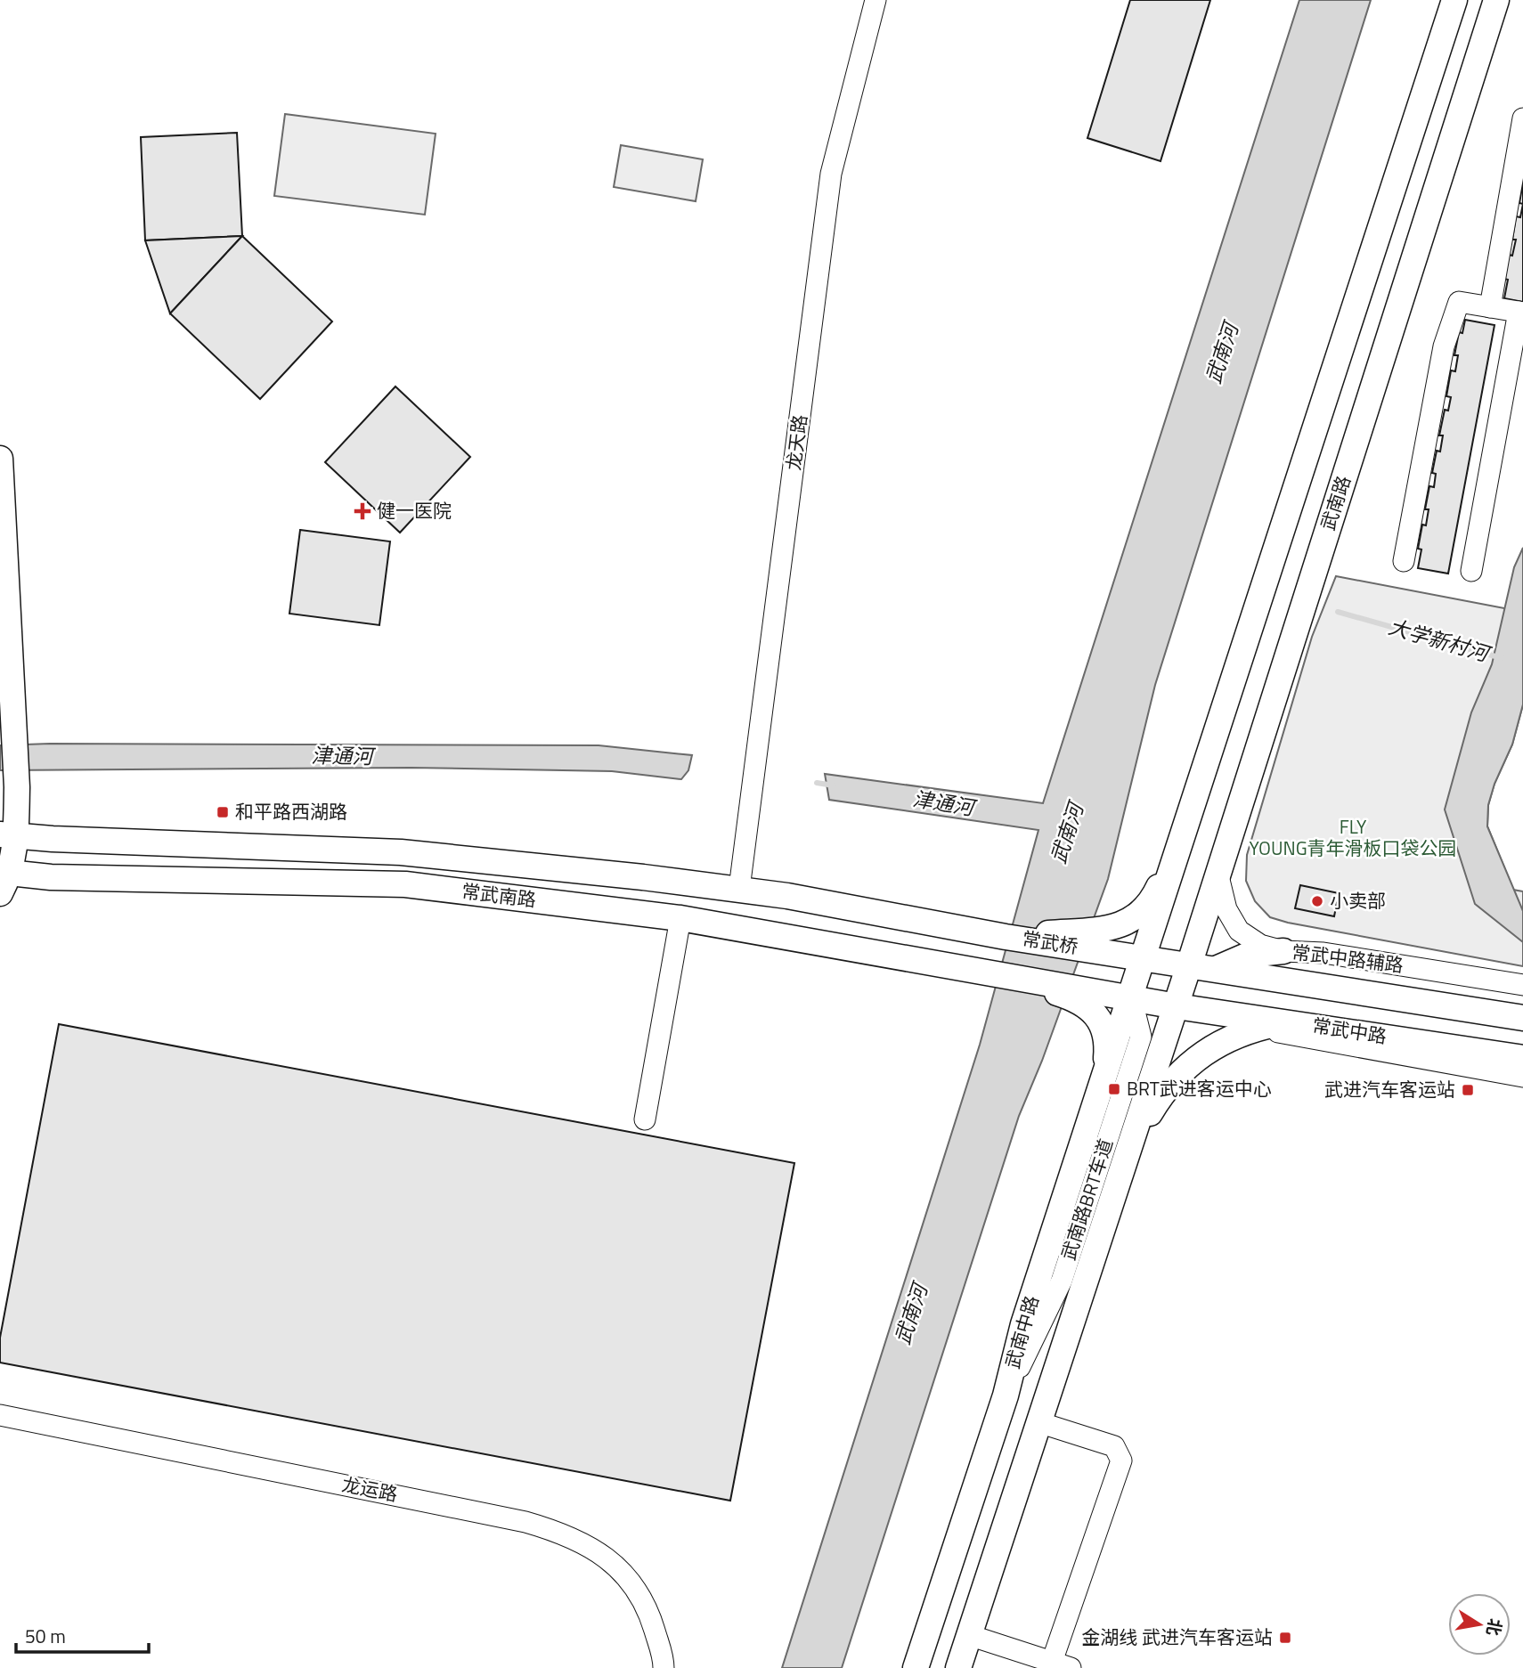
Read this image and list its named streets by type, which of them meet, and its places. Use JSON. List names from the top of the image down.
{
  "streets": {
    "main road": [
      "武南路",
      "常武南路",
      "常武桥",
      "常武中路",
      "武南中路"
    ],
    "street": [
      "龙天路",
      "常武中路辅路",
      "武南路BRT车道",
      "龙运路"
    ]
  },
  "crossings": [
    ["龙天路", "常武南路"],
    ["武南路", "常武中路辅路"],
    ["武南路", "常武中路"],
    ["常武南路", "常武桥"],
    ["常武中路", "武南路BRT车道"],
    ["常武中路", "武南中路"],
    ["武南路BRT车道", "武南中路"]
  ],
  "water": ["武南河", "大学新村河", "津通河"],
  "parks": ["FLY YOUNG青年滑板口袋公园"],
  "places": {
    "health": ["健一医院"],
    "transit": [
      "和平路西湖路",
      "BRT武进客运中心",
      "武进汽车客运站",
      "金湖线 武进汽车客运站"
    ],
    "other": ["小卖部"]
  },
  "scale_bar": "50 m",
  "north": "right"
}
